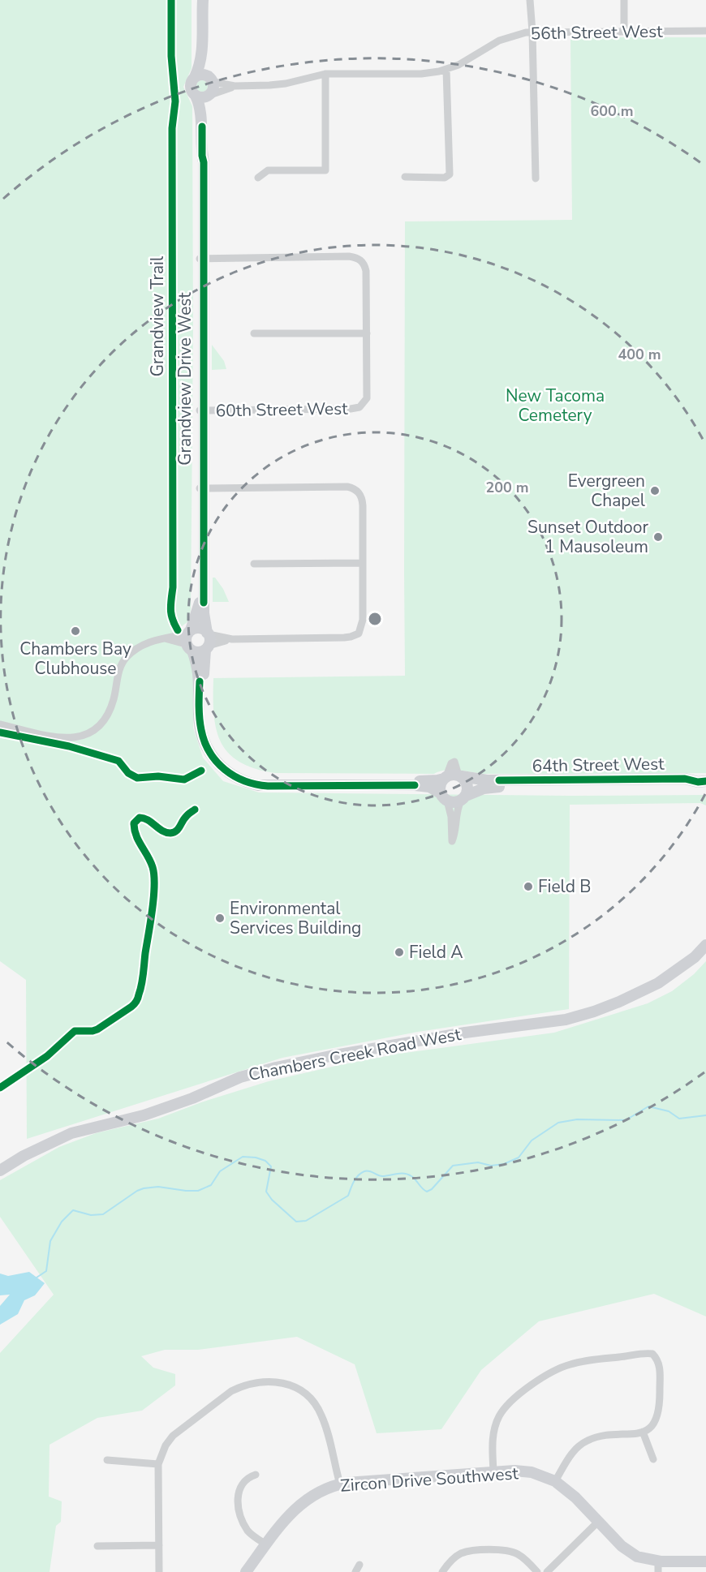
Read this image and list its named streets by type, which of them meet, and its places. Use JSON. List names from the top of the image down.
{
  "streets": {
    "street": [
      "56th Street West",
      "Grandview Drive West",
      "60th Street West",
      "64th Street West",
      "Chambers Creek Road West",
      "Zircon Drive Southwest"
    ],
    "cycle path": ["Grandview Trail"]
  },
  "crossings": [
    ["56th Street West", "Grandview Drive West"],
    ["Grandview Drive West", "60th Street West"]
  ],
  "parks": ["New Tacoma Cemetery"],
  "places": [
    "Evergreen Chapel",
    "Sunset Outdoor 1 Mausoleum",
    "Chambers Bay Clubhouse",
    "Field B",
    "Environmental Services Building",
    "Field A"
  ],
  "rings": ["600 m", "400 m", "200 m"]
}
